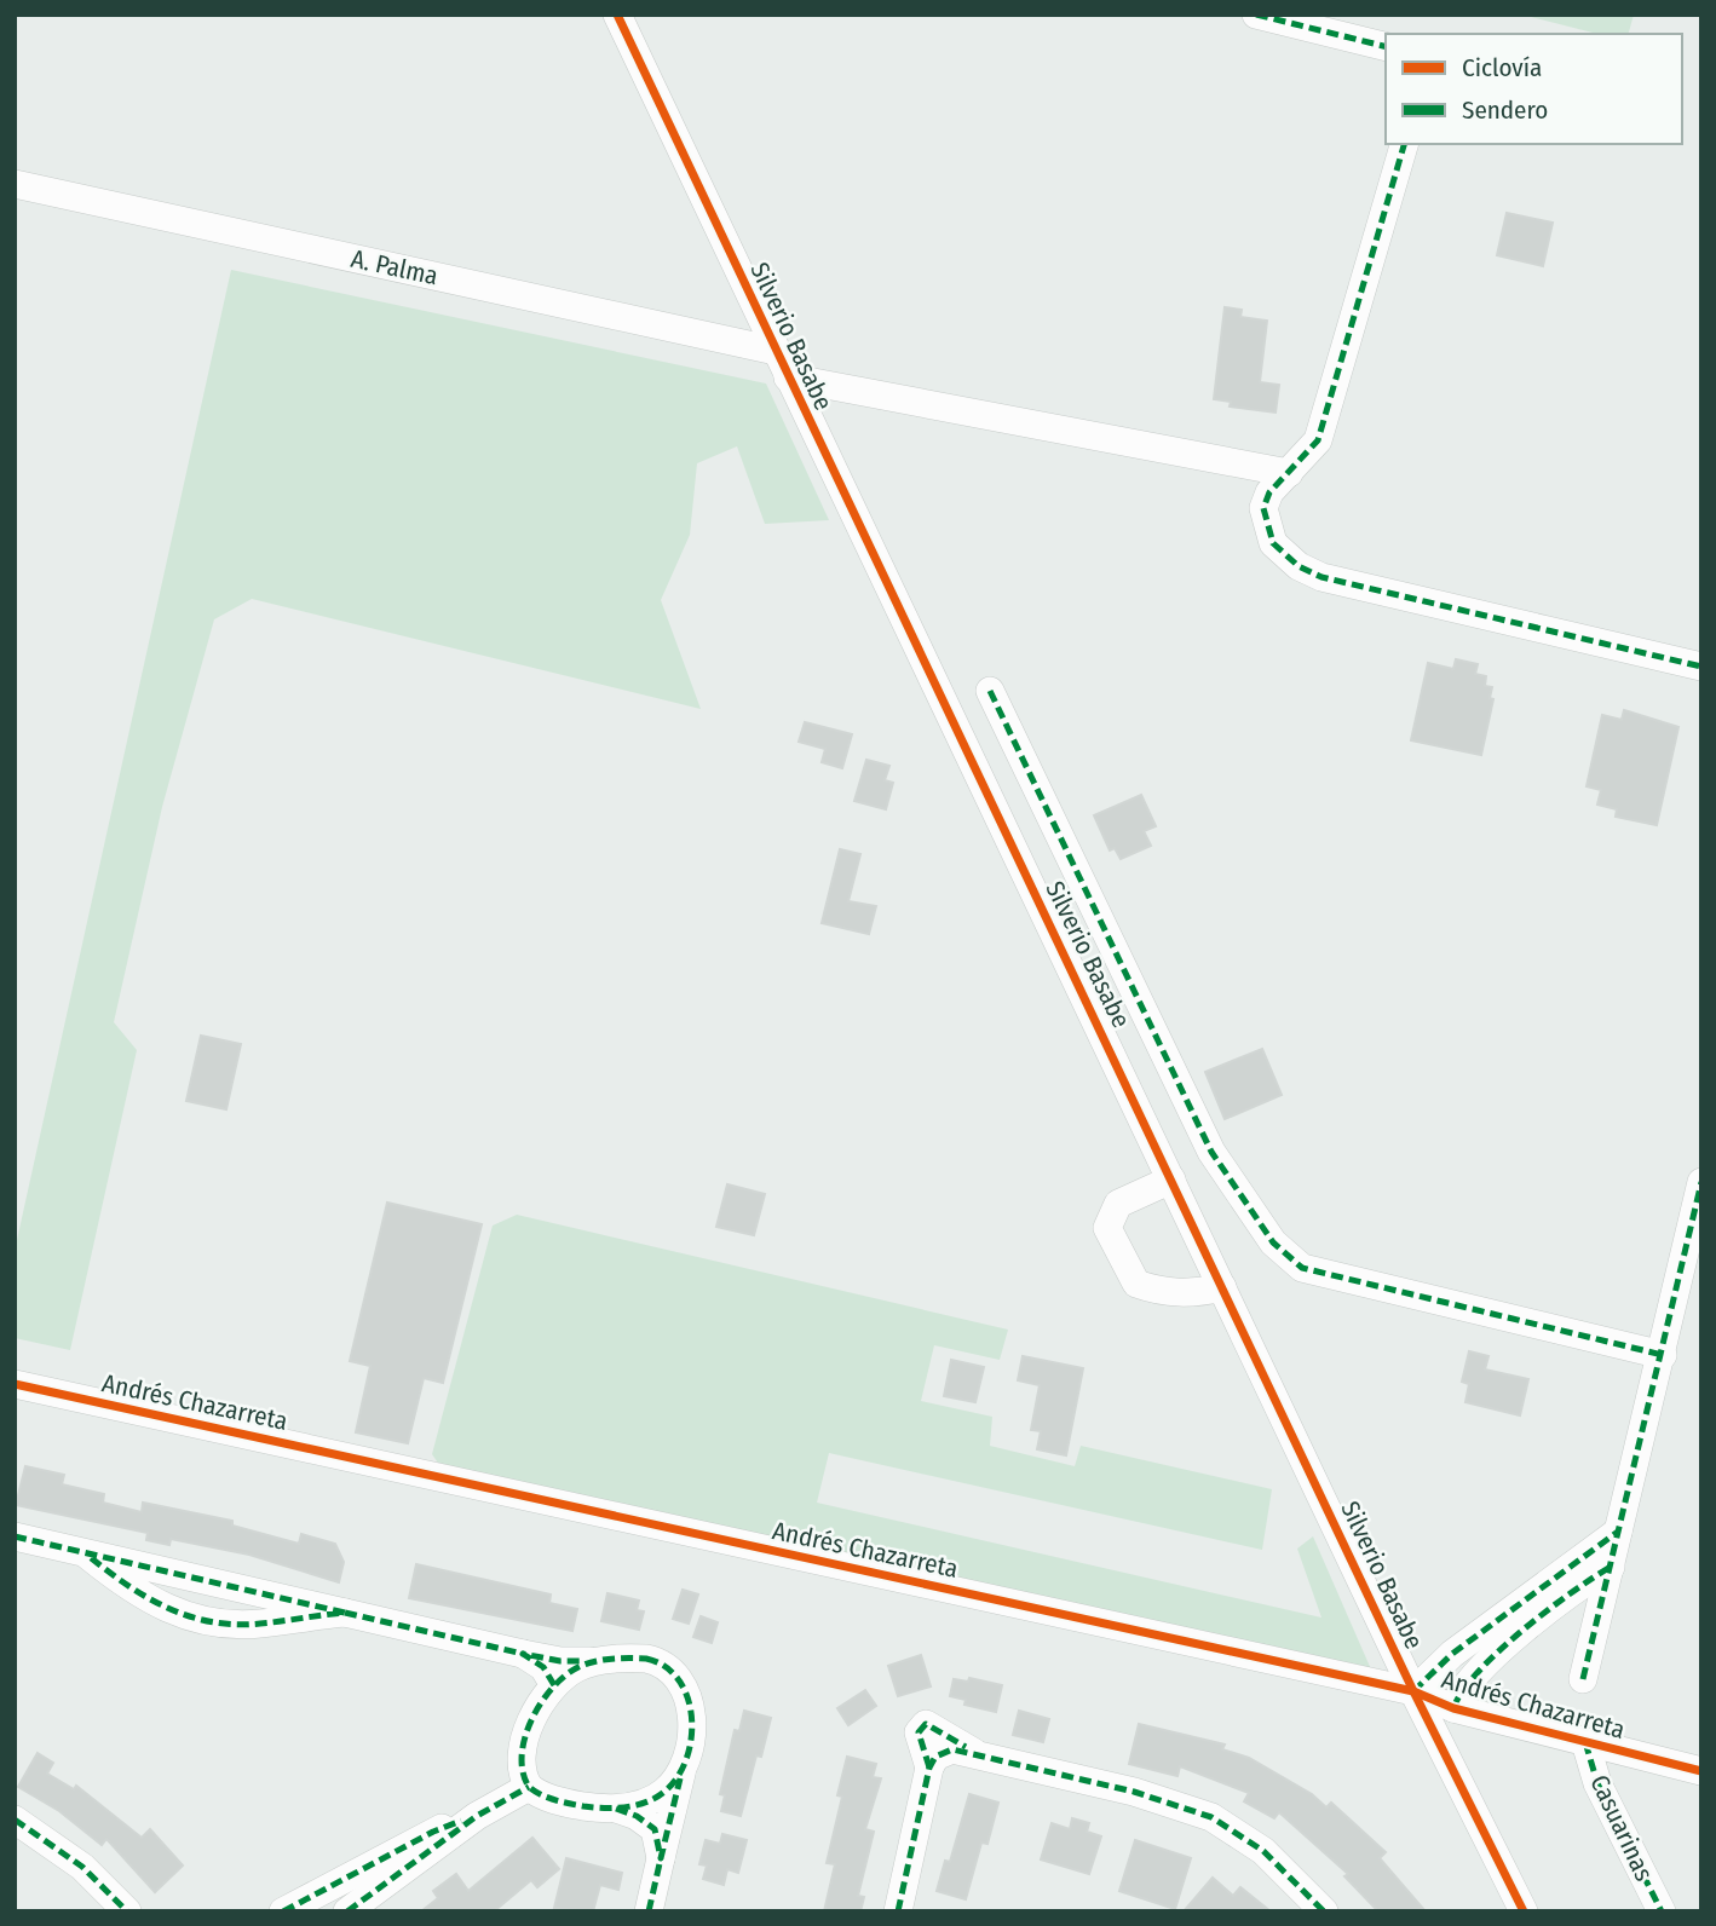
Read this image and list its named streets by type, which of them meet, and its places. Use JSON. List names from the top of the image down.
{
  "streets": {
    "street": [
      "A. Palma",
      "Silverio Basabe",
      "Andrés Chazarreta",
      "Casuarinas"
    ]
  },
  "crossings": [
    ["A. Palma", "Silverio Basabe"],
    ["Silverio Basabe", "Andrés Chazarreta"],
    ["Andrés Chazarreta", "Casuarinas"]
  ],
  "legend": ["Ciclovía", "Sendero"]
}
